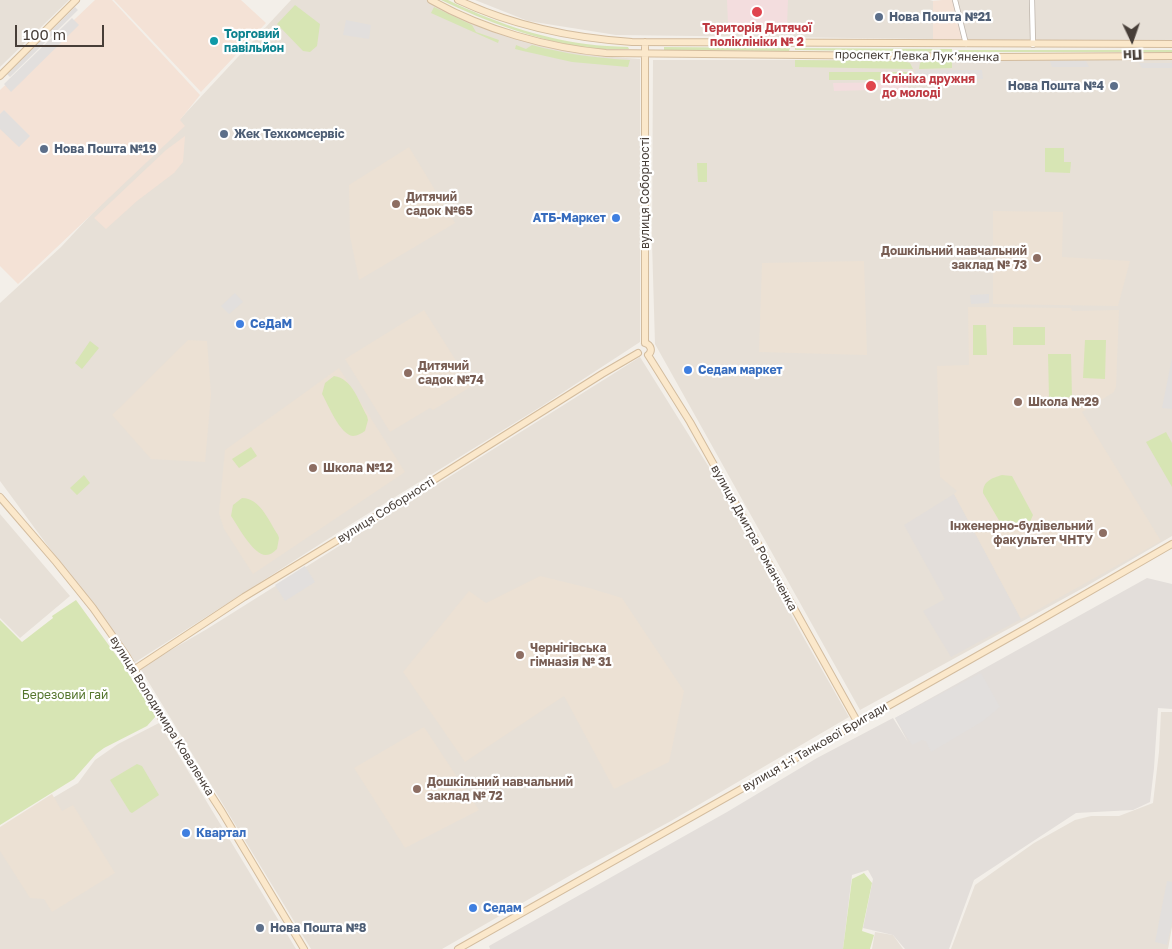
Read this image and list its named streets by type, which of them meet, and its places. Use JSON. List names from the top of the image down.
{
  "streets": {
    "main road": [
      "проспект Левка Лукʼяненка",
      "вулиця Соборності",
      "вулиця Дмитра Романченка",
      "вулиця Володимира Коваленка",
      "вулиця 1-ї Танкової Бригади"
    ]
  },
  "crossings": [
    ["проспект Левка Лукʼяненка", "вулиця Соборності"],
    ["вулиця Соборності", "вулиця Дмитра Романченка"],
    ["вулиця Соборності", "вулиця Володимира Коваленка"],
    ["вулиця Дмитра Романченка", "вулиця 1-ї Танкової Бригади"]
  ],
  "parks": ["Березовий гай"],
  "places": [
    "Територія Дитячої поліклініки № 2",
    "Нова Пошта №21",
    "Торговий павільйон",
    "Клініка дружня до молоді",
    "Нова Пошта №4",
    "Жек Техкомсервіс",
    "Нова Пошта №19",
    "Дитячий садок №65",
    "АТБ-Маркет",
    "Дошкільний навчальний заклад № 73",
    "СеДаМ",
    "Седам маркет",
    "Дитячий садок №74",
    "Школа №29",
    "Школа №12",
    "Інженерно-будівельний факультет ЧНТУ",
    "Чернігівська гімназія № 31",
    "Дошкільний навчальний заклад № 72",
    "Квартал",
    "Седам",
    "Нова Пошта №8"
  ],
  "scale_bar": "100 m",
  "north": "bottom"
}
